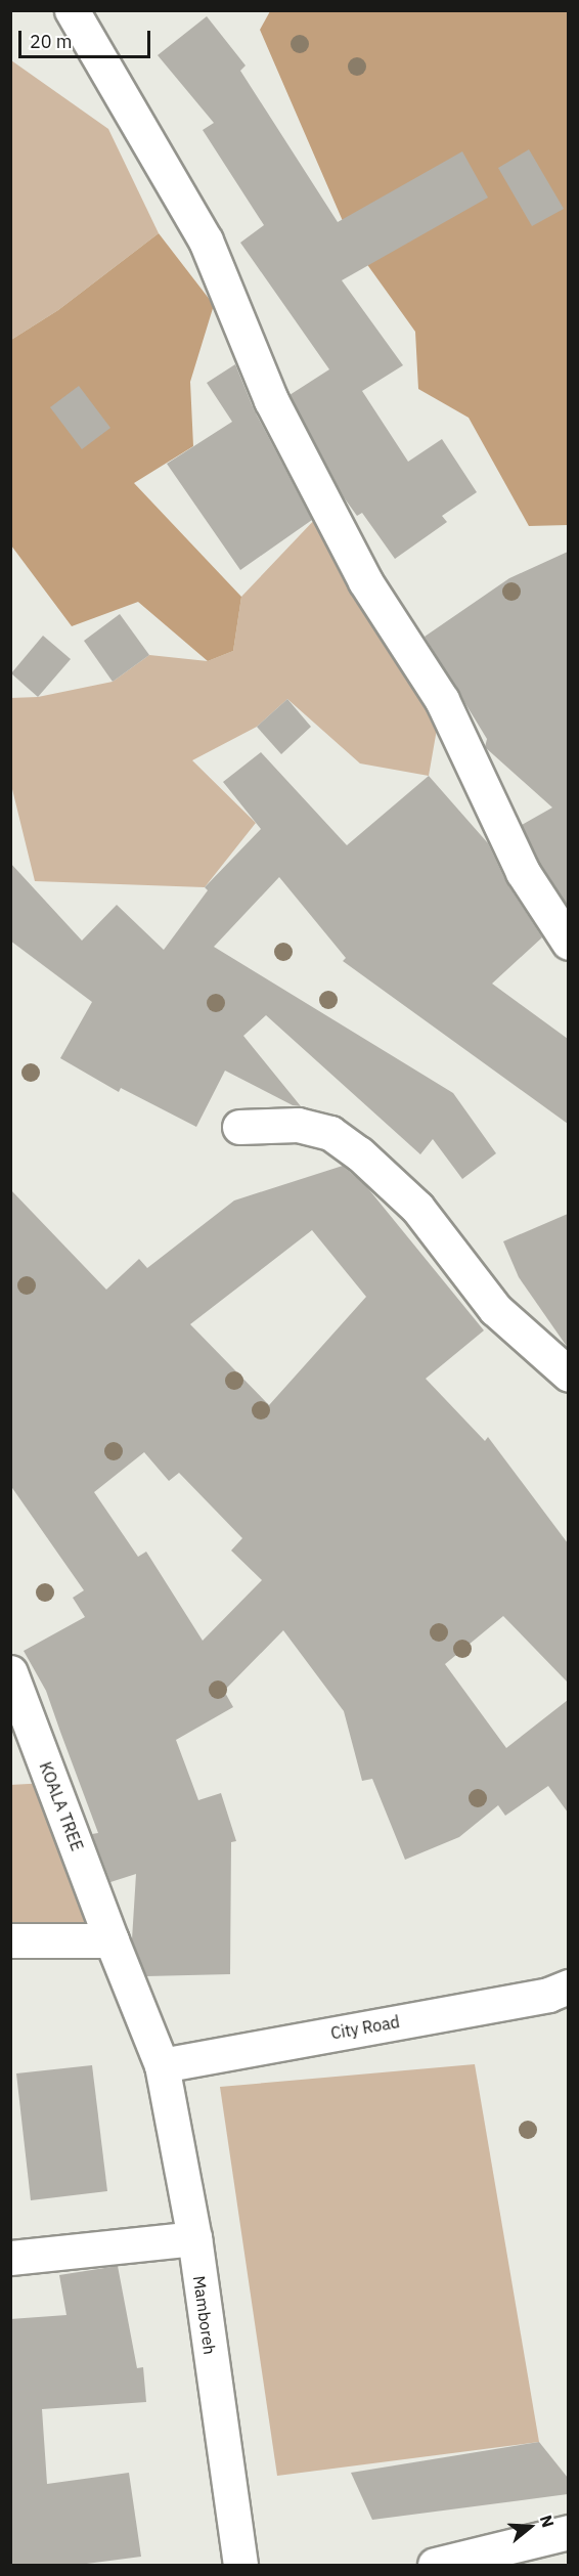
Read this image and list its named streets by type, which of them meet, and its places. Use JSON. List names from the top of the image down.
{
  "streets": {
    "main road": ["KOALA TREE", "City Road", "Mamboreh"]
  },
  "crossings": [
    ["KOALA TREE", "City Road"],
    ["KOALA TREE", "Mamboreh"],
    ["City Road", "Mamboreh"]
  ],
  "scale_bar": "20 m",
  "north": "right"
}
